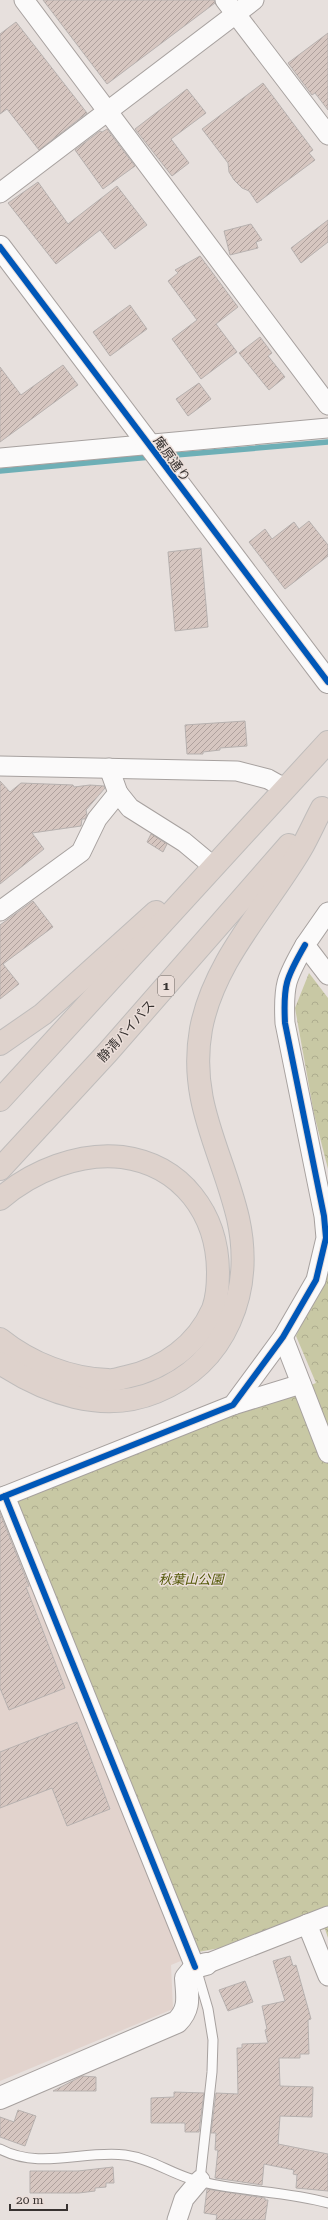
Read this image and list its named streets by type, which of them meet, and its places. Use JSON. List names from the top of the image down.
{
  "streets": {
    "highway": ["1", "静清バイパス"],
    "street": ["庵原通り"]
  },
  "parks": ["秋葉山公園"],
  "scale_bar": "20 m"
}
